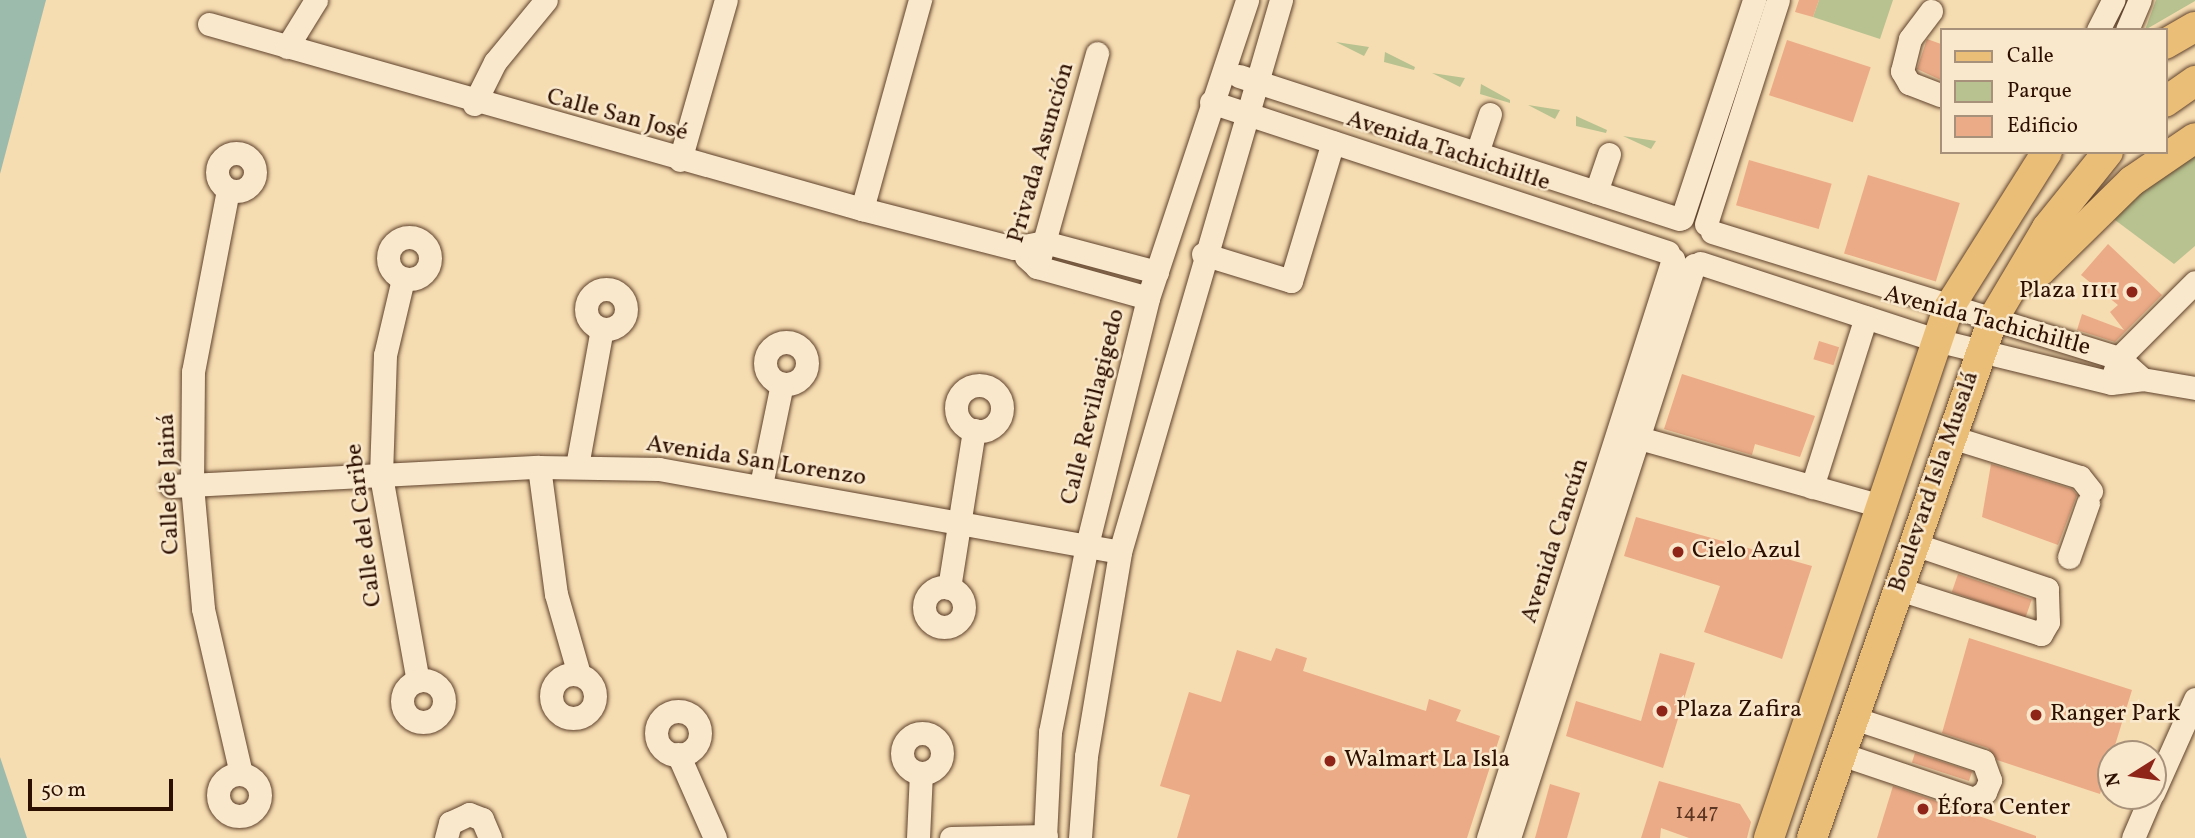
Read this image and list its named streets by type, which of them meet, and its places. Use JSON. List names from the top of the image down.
{
  "streets": {
    "main road": ["Boulevard Isla Musalá"],
    "street": [
      "Calle San José",
      "Avenida Tachichiltle",
      "Privada Asunción",
      "Calle Revillagigedo",
      "Avenida San Lorenzo",
      "Calle de Jainá",
      "Calle del Caribe",
      "Avenida Cancún"
    ]
  },
  "crossings": [
    ["Calle San José", "Privada Asunción"],
    ["Calle San José", "Calle Revillagigedo"],
    ["Avenida Tachichiltle", "Calle Revillagigedo"],
    ["Avenida Tachichiltle", "Boulevard Isla Musalá"],
    ["Avenida Tachichiltle", "Avenida Cancún"],
    ["Calle Revillagigedo", "Avenida San Lorenzo"],
    ["Avenida San Lorenzo", "Calle de Jainá"],
    ["Avenida San Lorenzo", "Calle del Caribe"]
  ],
  "places": [
    "Plaza 1111",
    "Cielo Azul",
    "Plaza Zafira",
    "Ranger Park",
    "Walmart La Isla",
    "Éfora Center"
  ],
  "house_numbers": ["1447"],
  "legend": ["Calle", "Parque", "Edificio"],
  "scale_bar": "50 m",
  "north": "left"
}
